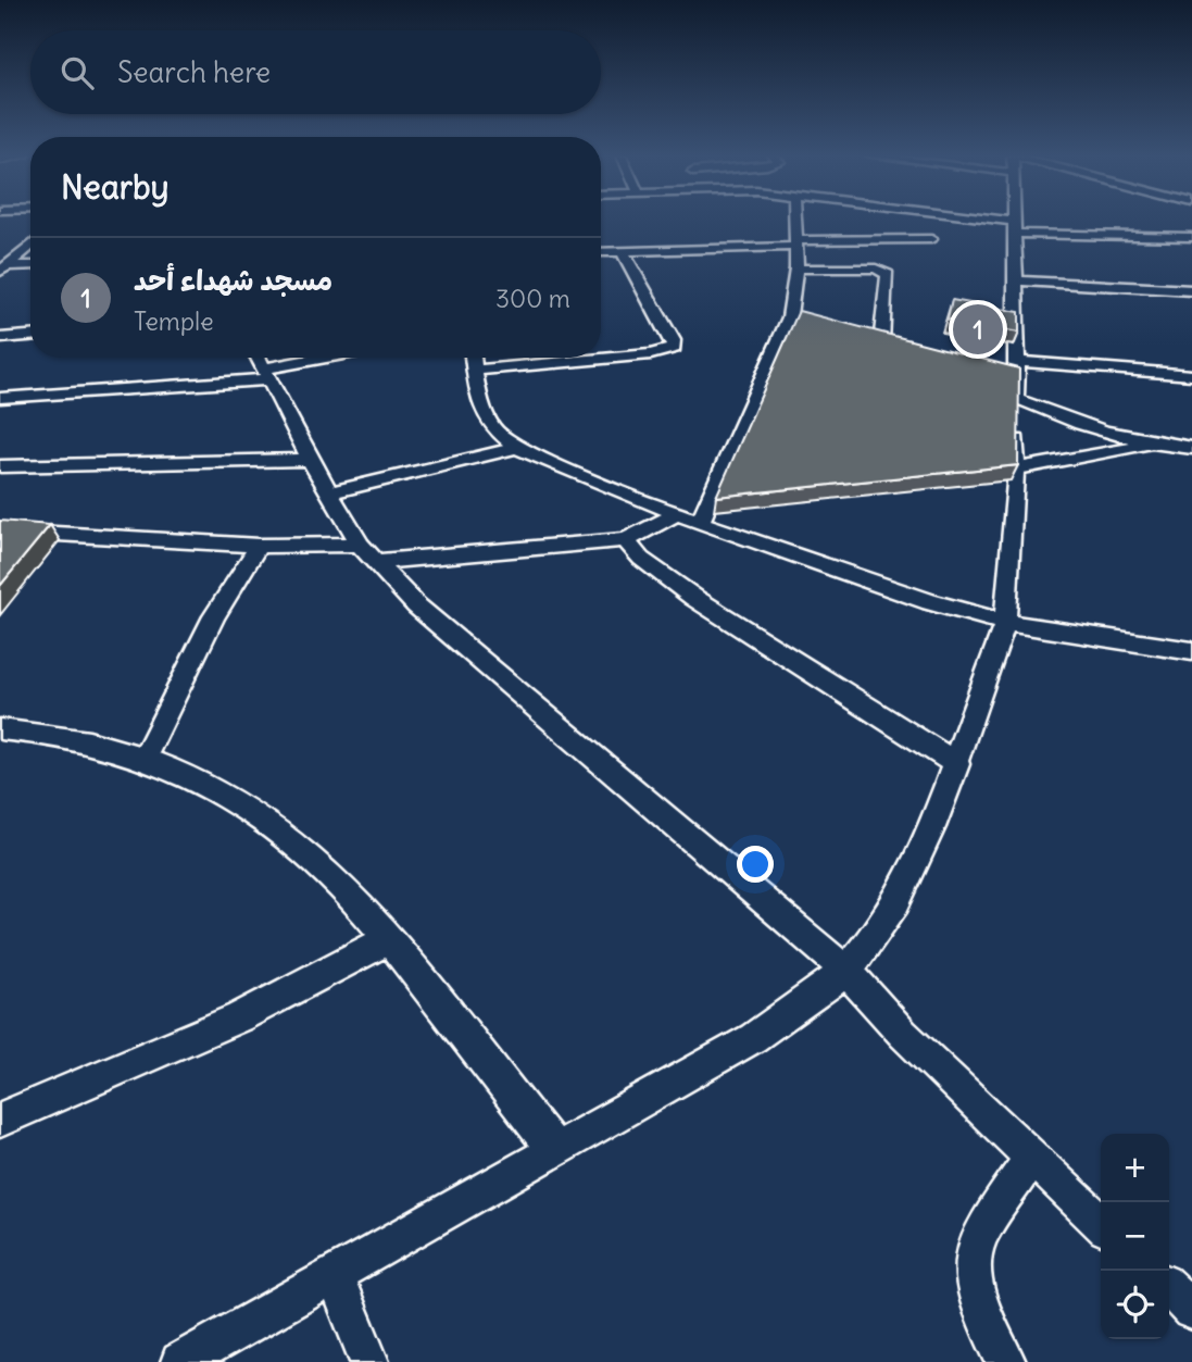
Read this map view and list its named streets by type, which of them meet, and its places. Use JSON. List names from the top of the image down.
{
  "page": {
    "search": "Search here",
    "heading": "Nearby",
    "list": [
      {
        "mark": "1",
        "name": "مسجد شهداء أحد",
        "note": "Temple",
        "value": "300 m"
      }
    ],
    "pins": "1",
    "map_buttons": ["+", "−"]
  }
}
